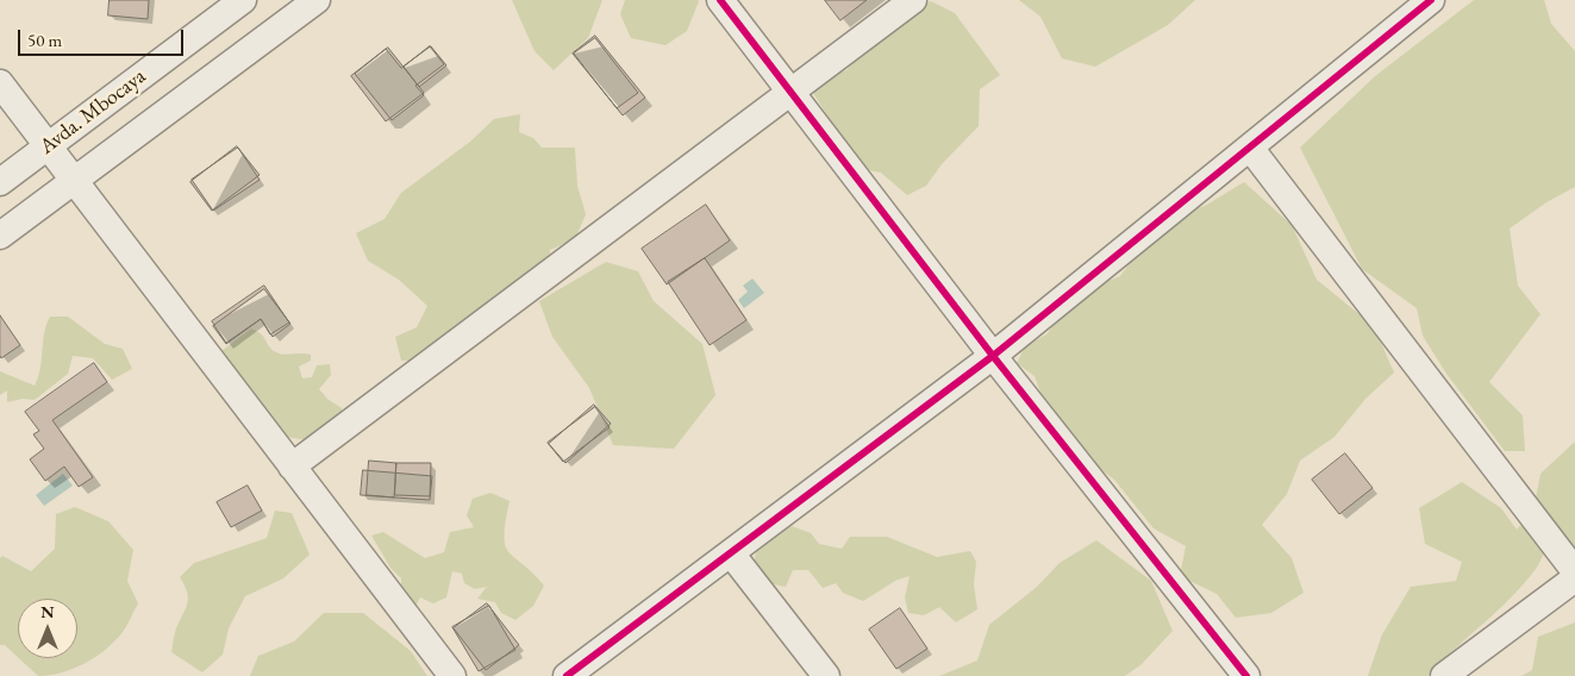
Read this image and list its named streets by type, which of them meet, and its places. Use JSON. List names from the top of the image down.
{
  "streets": {
    "street": ["Avda. Mbocaya"]
  },
  "scale_bar": "50 m",
  "north": "top"
}
